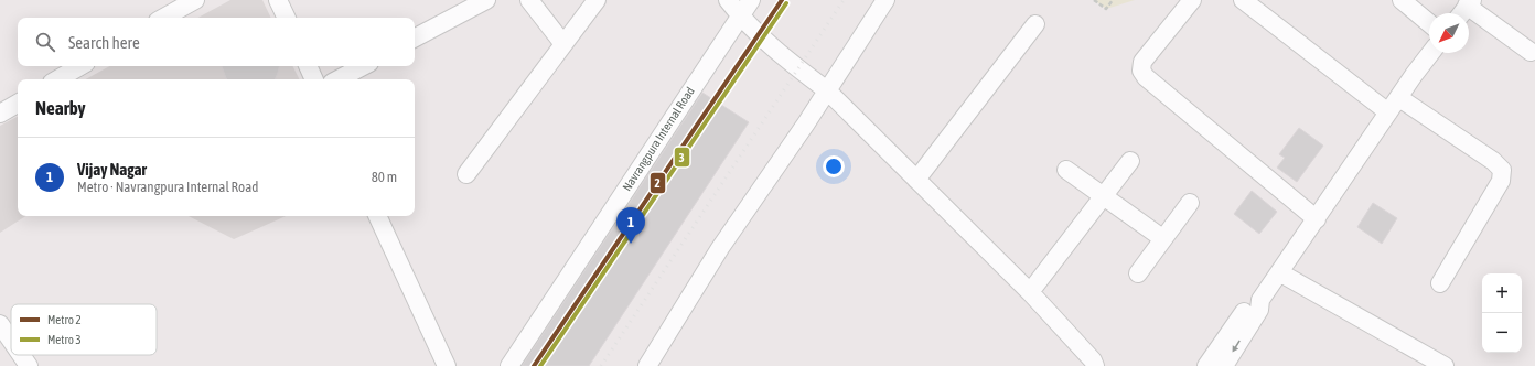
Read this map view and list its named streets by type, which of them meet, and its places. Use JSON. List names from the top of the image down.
{
  "streets": {
    "street": ["Navrangpura Internal Road"]
  },
  "lines": ["metro line 2", "metro line 3"],
  "legend": ["Metro 2", "Metro 3"],
  "north": "bottom left",
  "page": {
    "search": "Search here",
    "heading": "Nearby",
    "list": [
      {
        "mark": "1",
        "name": "Vijay Nagar",
        "note": "Metro · Navrangpura Internal Road",
        "value": "80 m"
      }
    ],
    "pins": "1",
    "map_buttons": ["+", "−"]
  }
}
